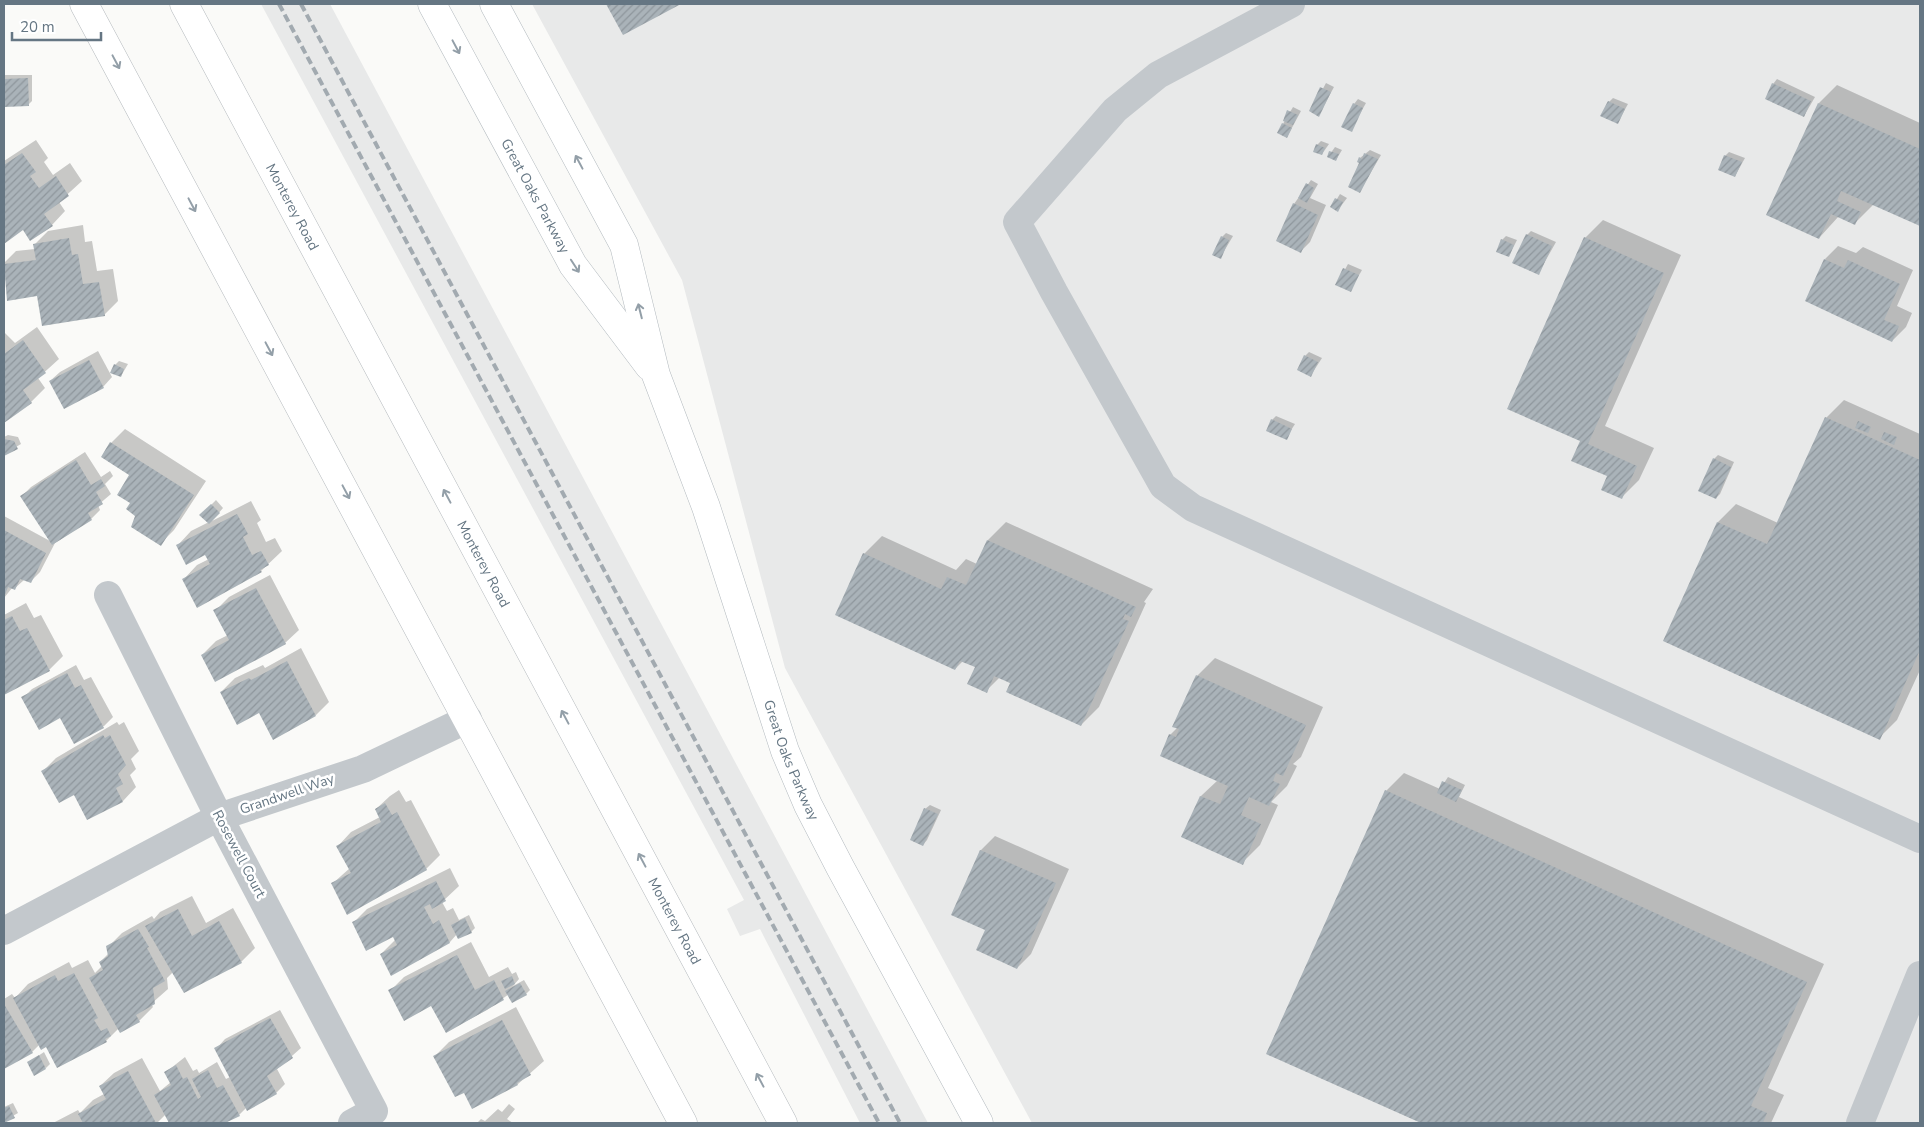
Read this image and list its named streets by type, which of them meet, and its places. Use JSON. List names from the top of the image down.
{
  "streets": {
    "main road": ["Great Oaks Parkway", "Monterey Road"],
    "street": ["Grandwell Way", "Rosewell Court"]
  },
  "crossings": [
    ["Grandwell Way", "Rosewell Court"]
  ],
  "scale_bar": "20 m"
}
